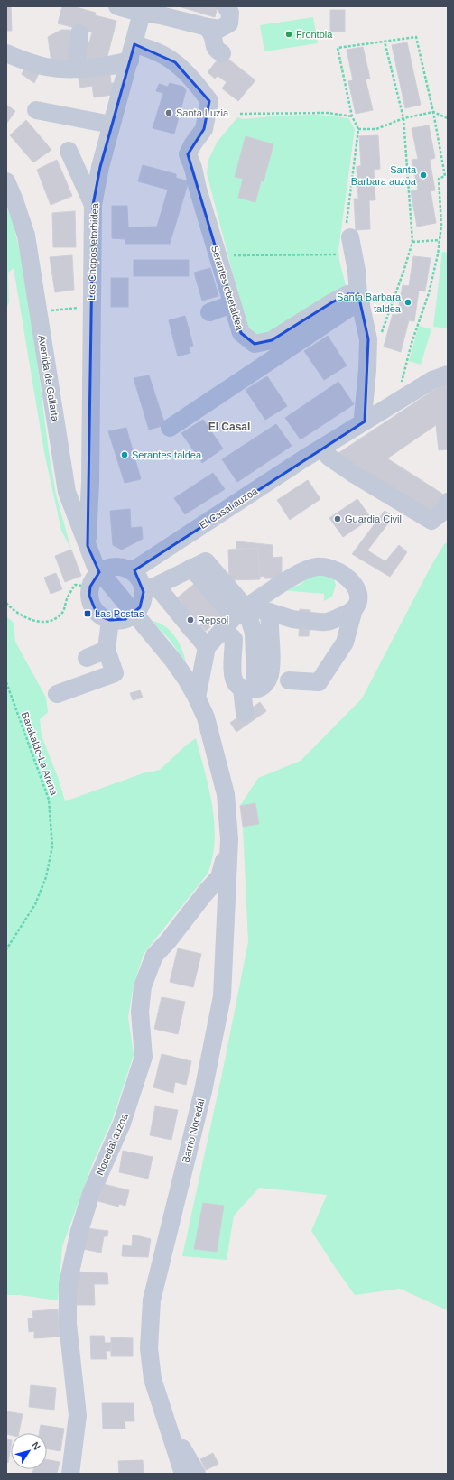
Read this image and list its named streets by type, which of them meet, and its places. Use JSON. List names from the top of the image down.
{
  "streets": {
    "street": [
      "Los Chopos etorbidea",
      "Serantes etxetaldea",
      "Avenida de Gallarta",
      "El Casal auzoa",
      "Barrio Nocedal",
      "Nocedal auzoa"
    ],
    "path": ["Barakaldo-La Arena"]
  },
  "crossings": [
    ["Los Chopos etorbidea", "Serantes etxetaldea"],
    ["Los Chopos etorbidea", "Avenida de Gallarta"],
    ["Barrio Nocedal", "Nocedal auzoa"]
  ],
  "districts": ["El Casal"],
  "places": {
    "other": [
      "Frontoia",
      "Santa Luzia",
      "Santa Barbara auzoa",
      "Santa Barbara taldea",
      "Serantes taldea",
      "Guardia Civil",
      "Repsol"
    ],
    "transit": ["Las Postas"]
  },
  "north": "top right"
}
